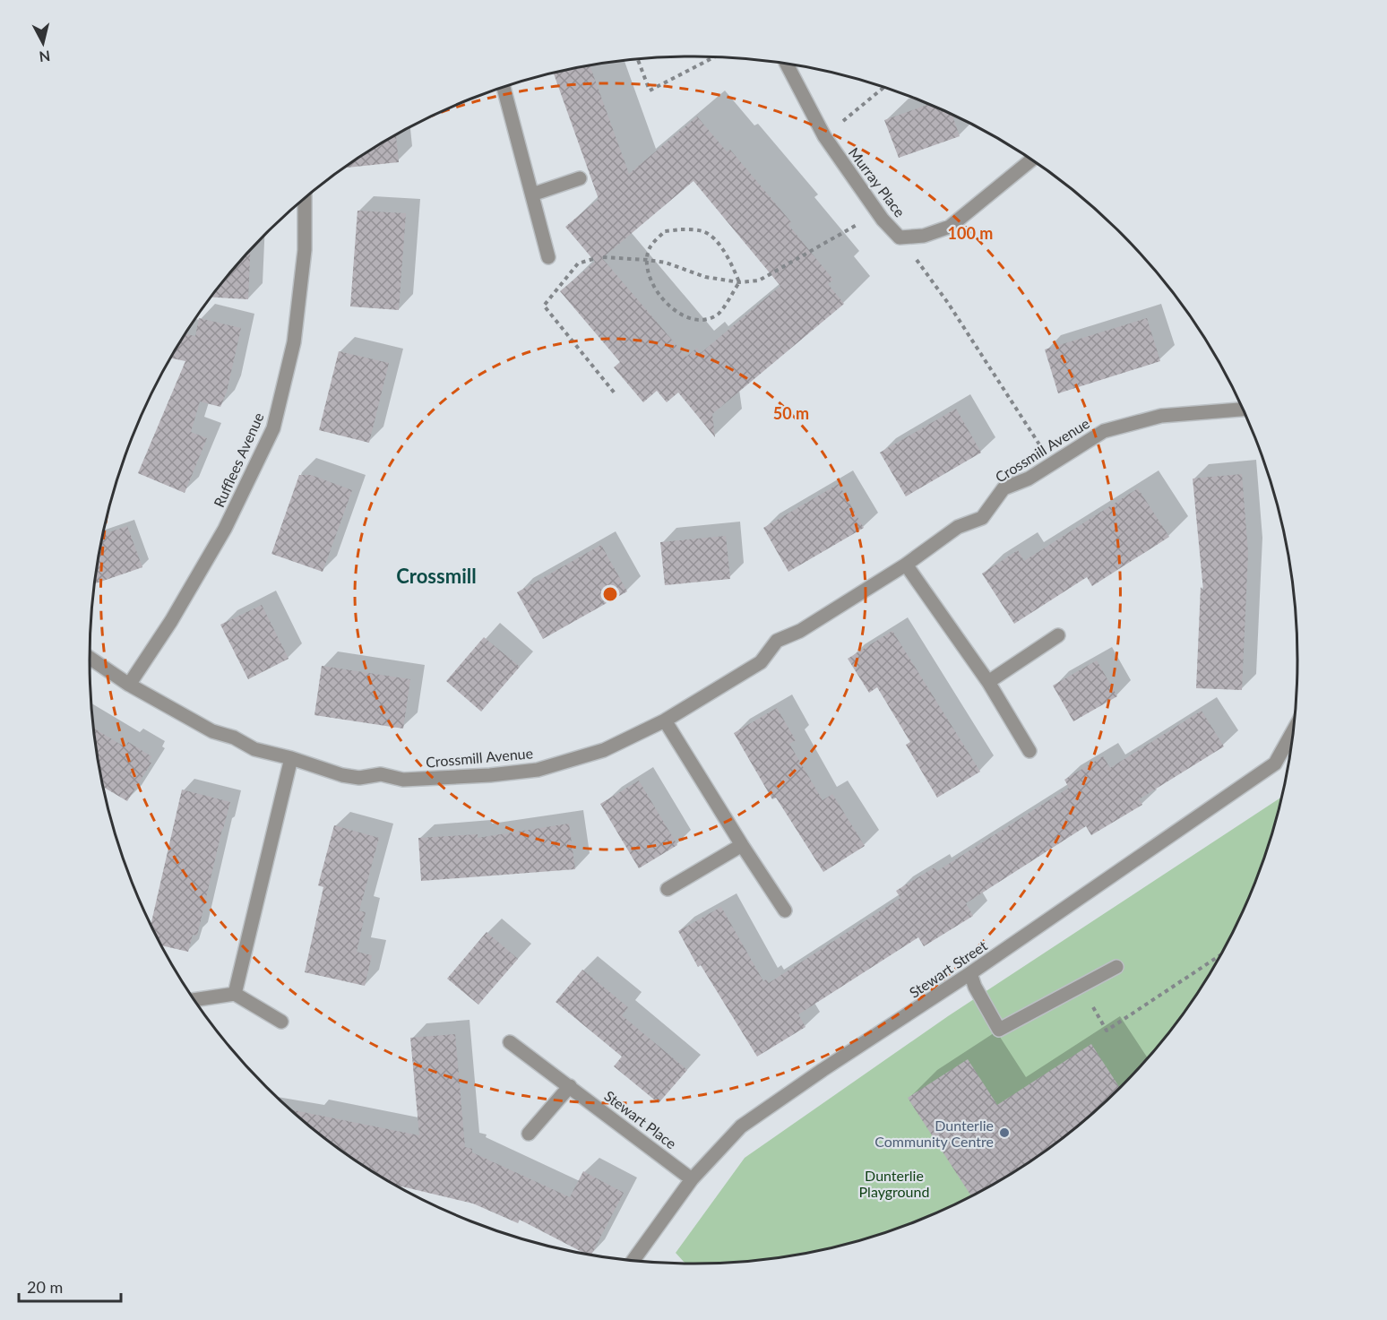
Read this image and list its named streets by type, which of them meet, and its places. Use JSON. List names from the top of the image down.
{
  "streets": {
    "street": [
      "Murray Place",
      "Crossmill Avenue",
      "Rufflees Avenue",
      "Stewart Street",
      "Stewart Place"
    ]
  },
  "crossings": [
    ["Crossmill Avenue", "Rufflees Avenue"],
    ["Stewart Street", "Stewart Place"]
  ],
  "districts": ["Crossmill"],
  "parks": ["Dunterlie Playground"],
  "places": ["Dunterlie Community Centre"],
  "scale_bar": "20 m",
  "north": "bottom",
  "rings": ["100 m", "50 m"]
}
